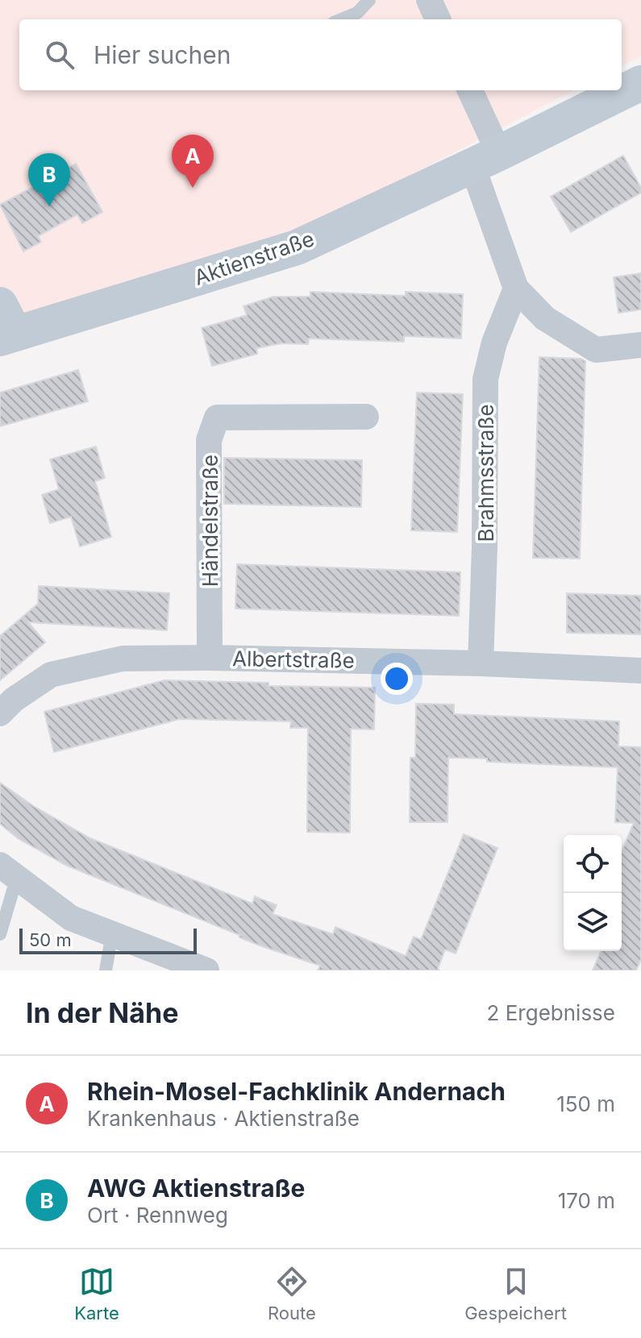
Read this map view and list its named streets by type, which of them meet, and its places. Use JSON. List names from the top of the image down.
{
  "streets": {
    "street": [
      "Aktienstraße",
      "Brahmsstraße",
      "Händelstraße",
      "Albertstraße"
    ]
  },
  "crossings": [
    ["Brahmsstraße", "Albertstraße"],
    ["Händelstraße", "Albertstraße"]
  ],
  "scale_bar": "50 m",
  "page": {
    "search": "Hier suchen",
    "pins": ["A", "B"],
    "scale": "50 m",
    "heading": ["In der Nähe", "2 Ergebnisse"],
    "list": [
      {
        "mark": "A",
        "name": "Rhein-Mosel-Fachklinik Andernach",
        "note": "Krankenhaus · Aktienstraße",
        "value": "150 m"
      },
      {
        "mark": "B",
        "name": "AWG Aktienstraße",
        "note": "Ort · Rennweg",
        "value": "170 m"
      }
    ],
    "nav": ["Karte", "Route", "Gespeichert"]
  }
}
